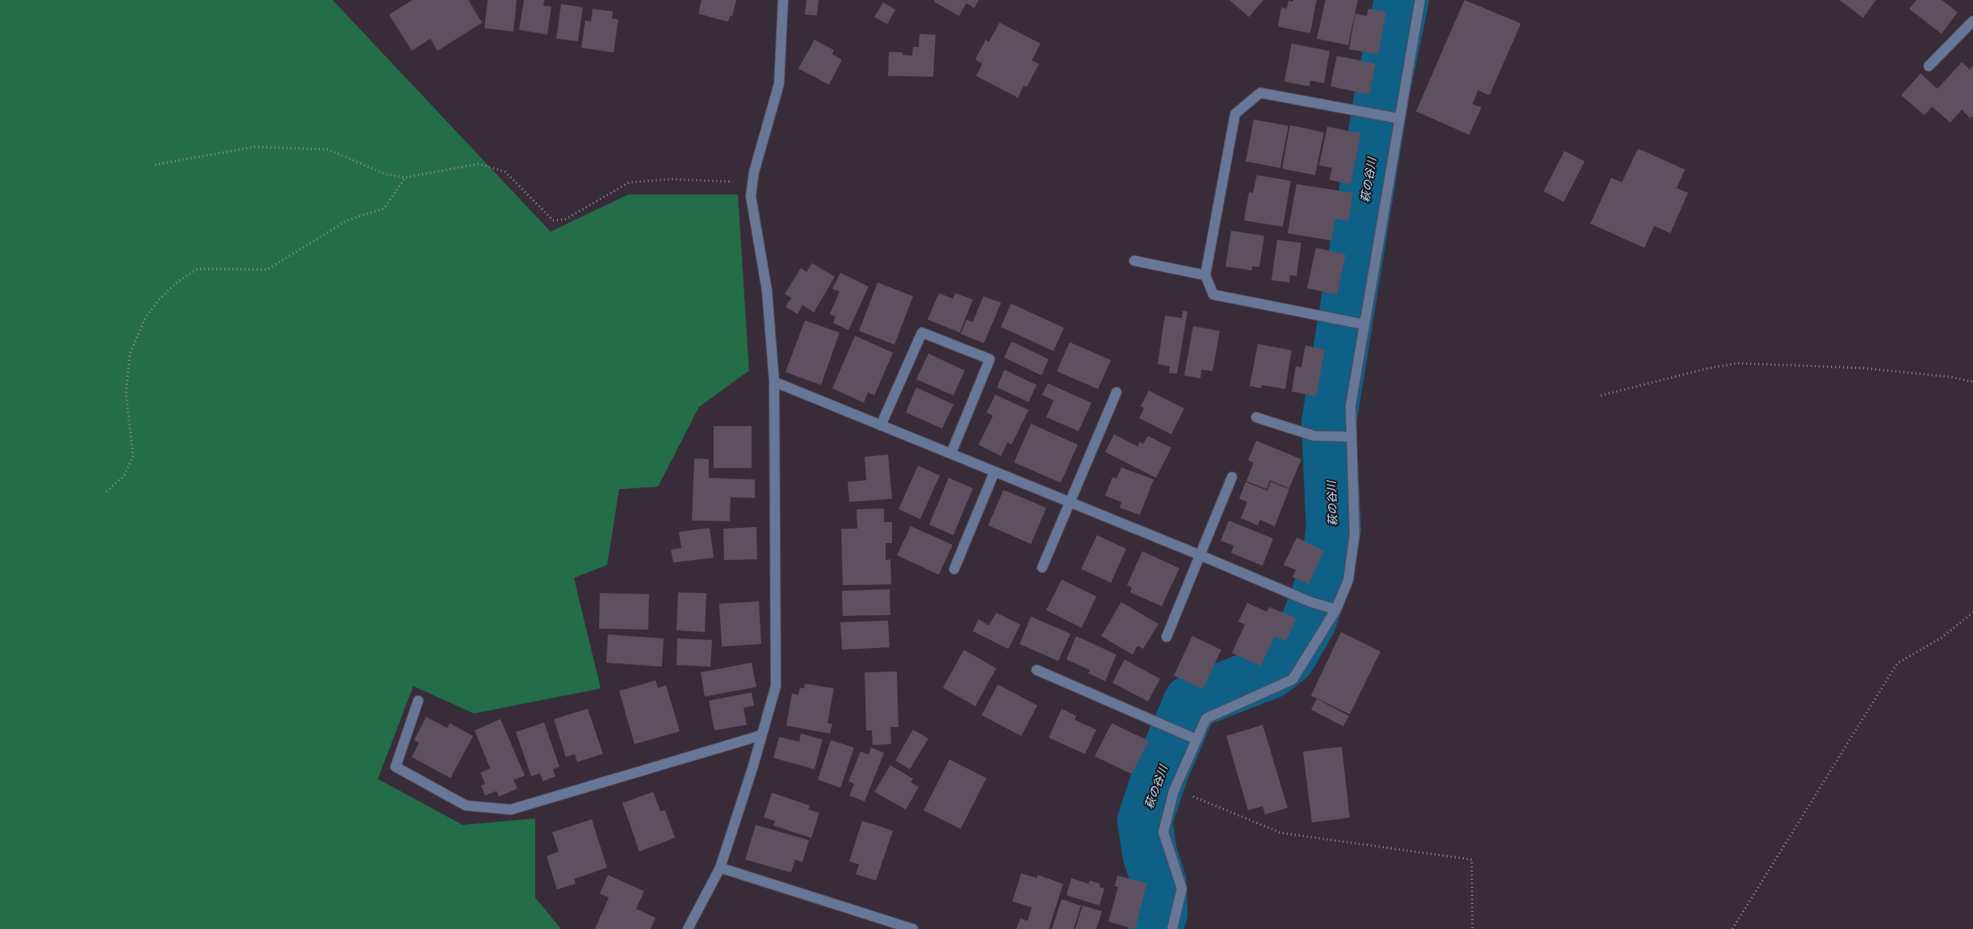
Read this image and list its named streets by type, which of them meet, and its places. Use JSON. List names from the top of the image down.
{
  "water": ["萩の谷川"]
}
